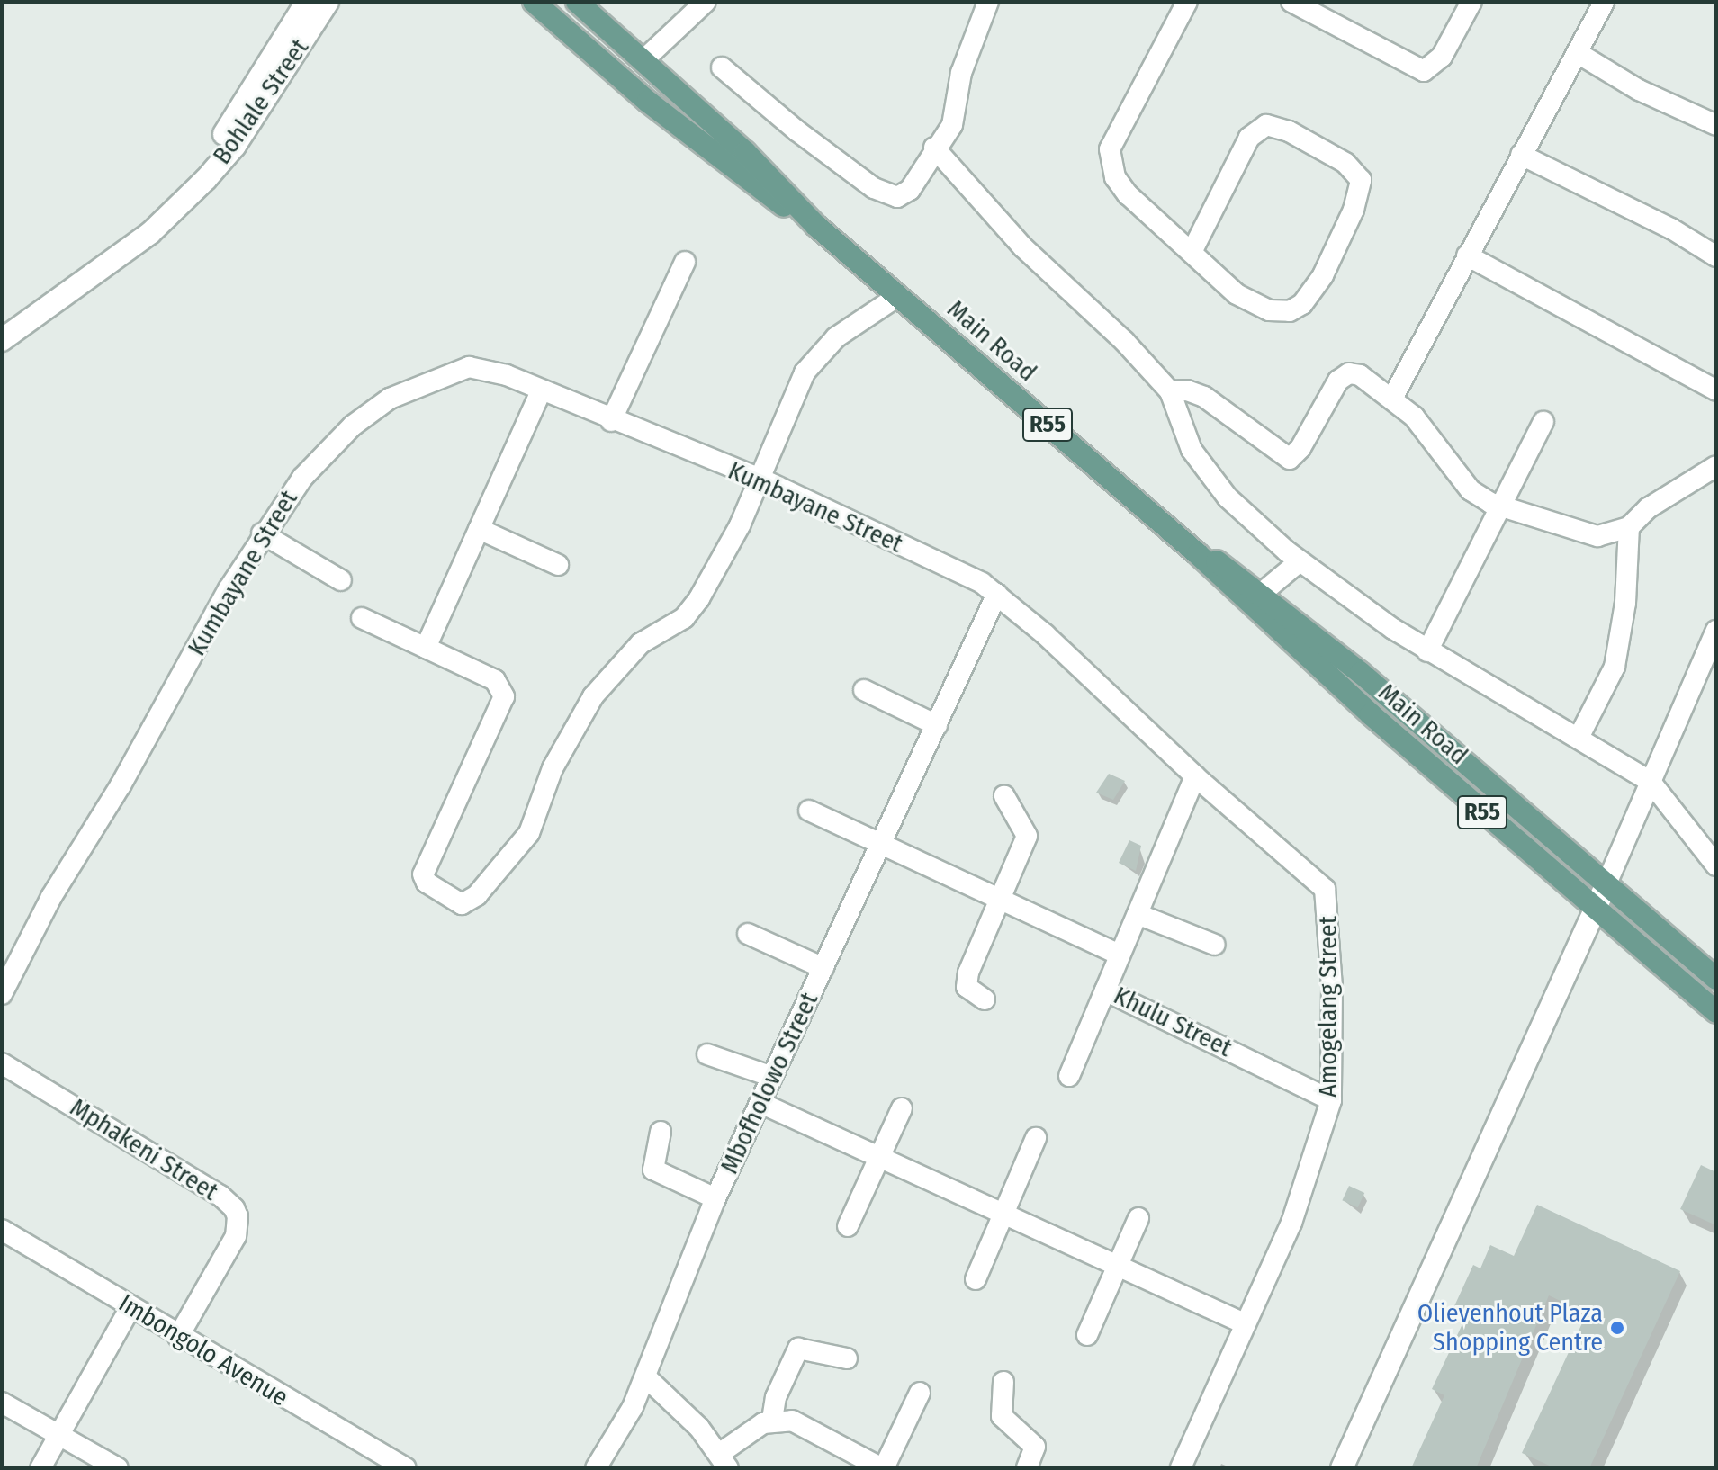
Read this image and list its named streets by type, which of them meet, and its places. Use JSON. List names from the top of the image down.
{
  "streets": {
    "main road": ["Main Road", "R55"],
    "street": [
      "Bohlale Street",
      "Kumbayane Street",
      "Amogelang Street",
      "Khulu Street",
      "Mbofholowo Street",
      "Mphakeni Street",
      "Imbongolo Avenue"
    ]
  },
  "crossings": [
    ["Kumbayane Street", "Amogelang Street"],
    ["Amogelang Street", "Khulu Street"],
    ["Amogelang Street", "Mbofholowo Street"],
    ["Mphakeni Street", "Imbongolo Avenue"]
  ],
  "places": ["Olievenhout Plaza Shopping Centre"]
}
